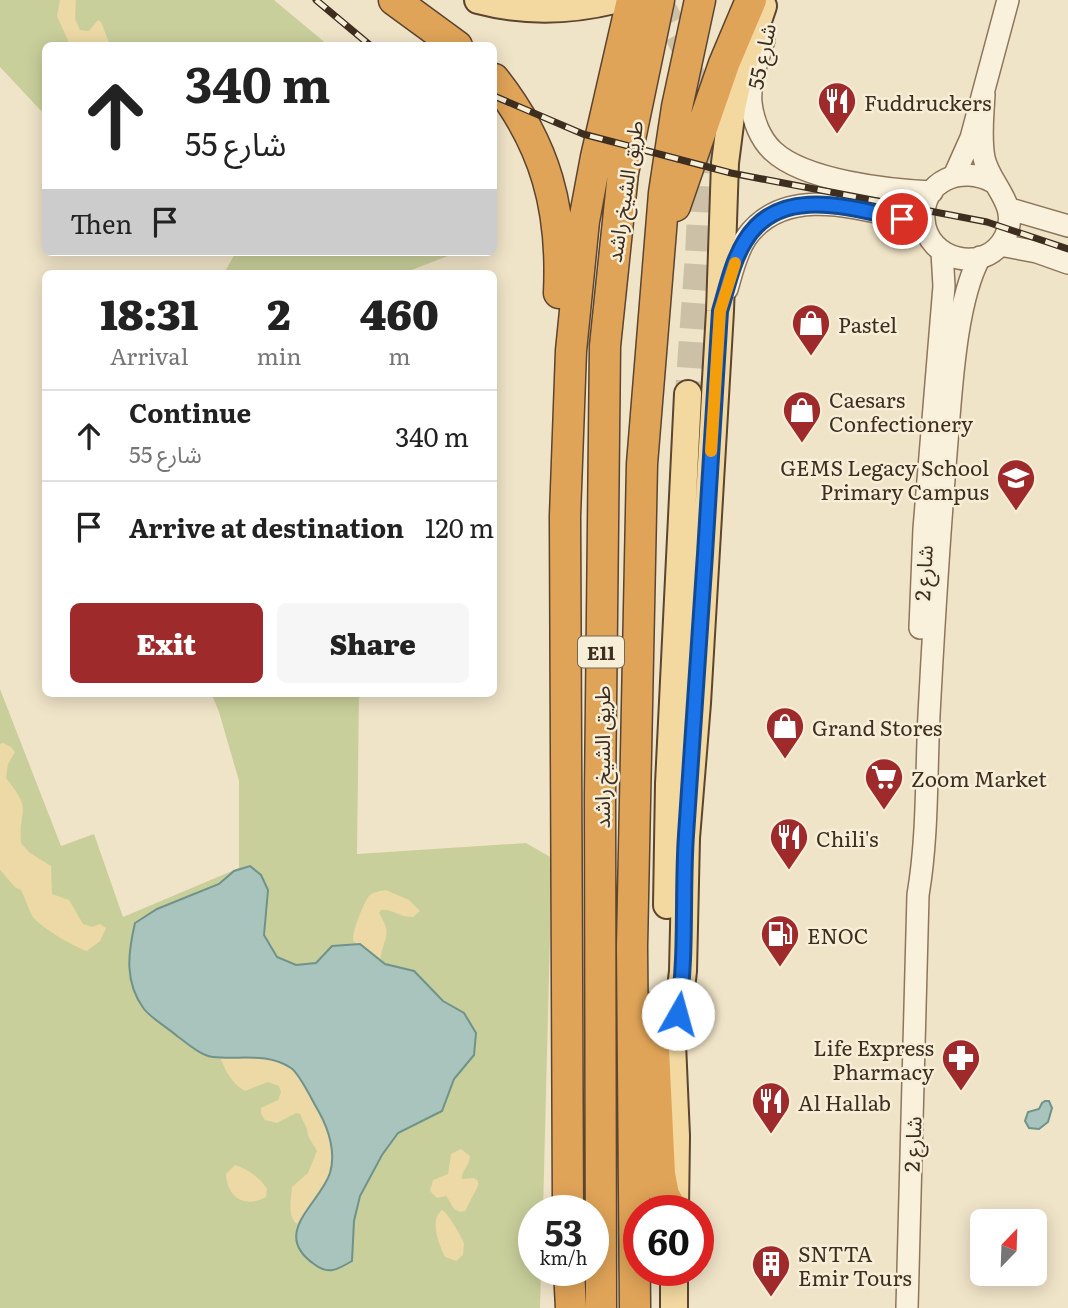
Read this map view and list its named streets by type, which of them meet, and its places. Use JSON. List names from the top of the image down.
{
  "streets": {
    "highway": ["طريق الشيخ راشد", "E11"],
    "street": ["شارع 55", "شارع 2"]
  },
  "crossings": [
    ["شارع 55", "شارع 2"]
  ],
  "places": {
    "restaurant": ["Fuddruckers", "Chili's", "Al Hallab"],
    "shop": ["Pastel", "Caesars Confectionery", "Grand Stores"],
    "school or university": ["GEMS Legacy School Primary Campus"],
    "supermarket": ["Zoom Market"],
    "fuel station": ["ENOC"],
    "pharmacy": ["Life Express Pharmacy"],
    "building": ["SNTTA Emir Tours"]
  },
  "north": "top right",
  "page": {
    "turn": ["340 m", "شارع 55"],
    "then": "Then",
    "eta": [
      "18:31",
      "Arrival",
      "2",
      "min",
      "460",
      "m"
    ],
    "list": [
      {
        "name": "Continue",
        "note": "شارع 55",
        "value": "340 m"
      },
      {
        "name": "Arrive at destination",
        "value": "120 m"
      }
    ],
    "buttons": ["Exit", "Share"],
    "speed": "53 km/h",
    "limit": "60"
  }
}
